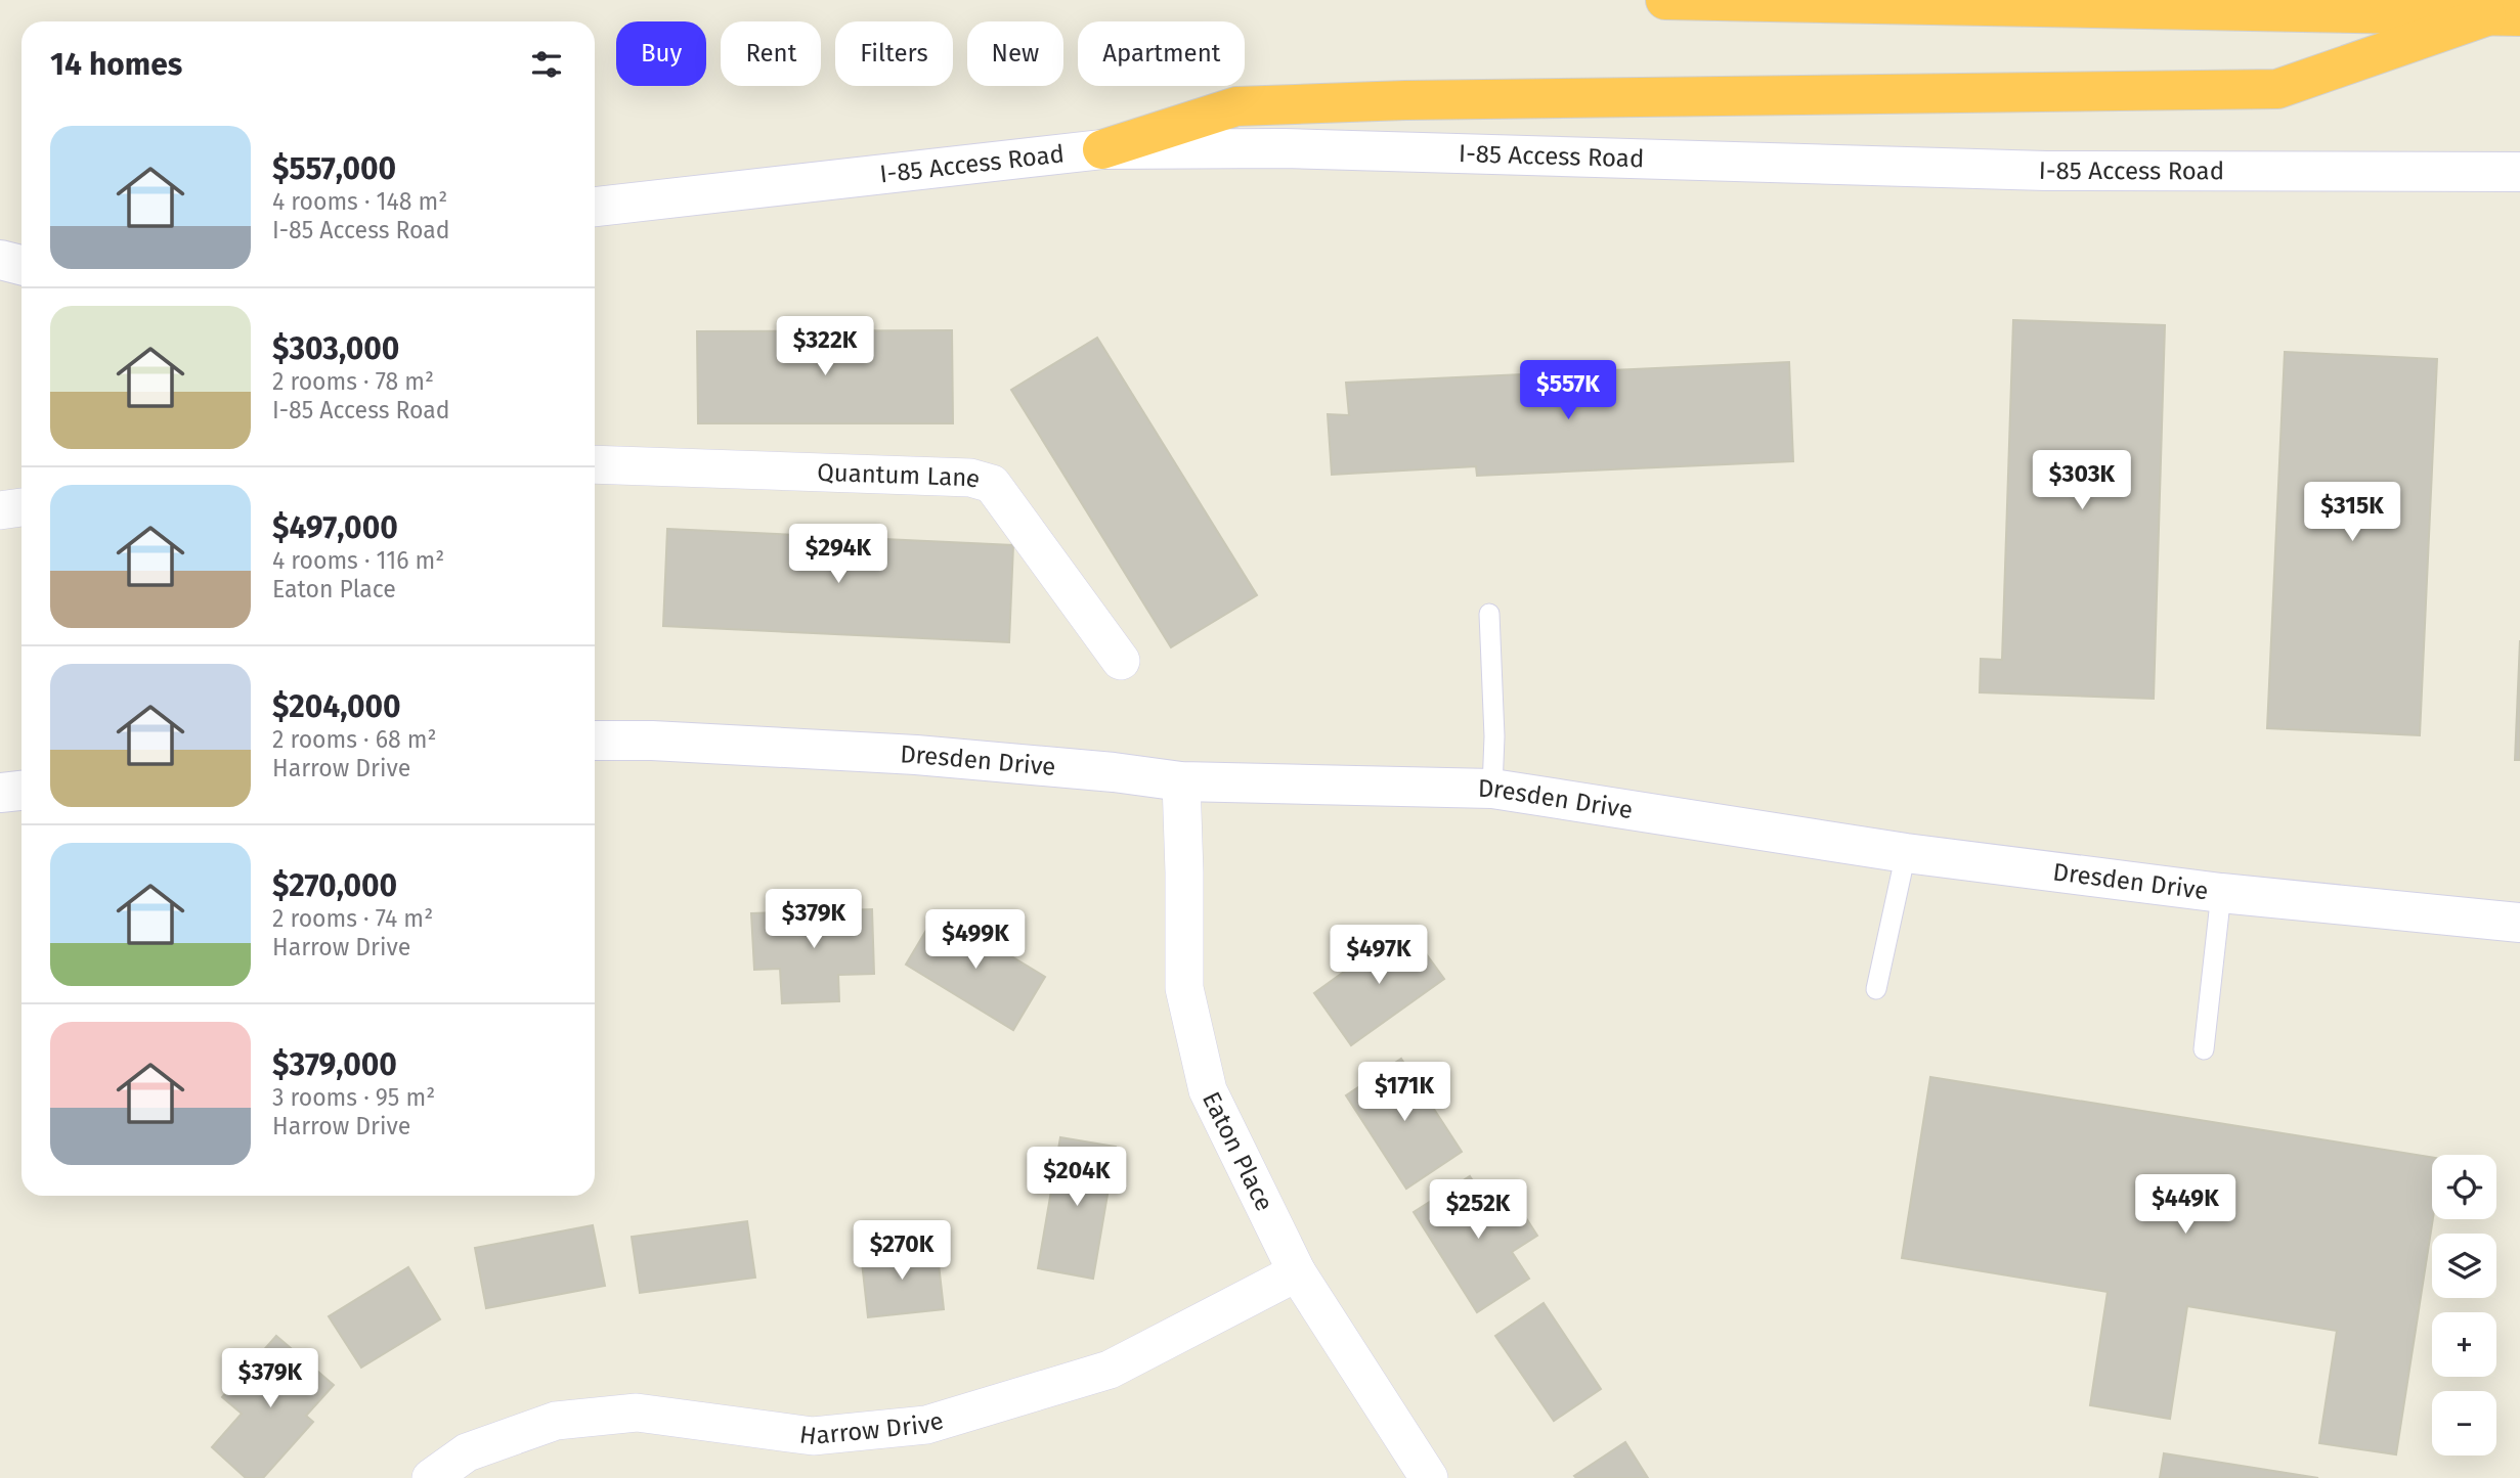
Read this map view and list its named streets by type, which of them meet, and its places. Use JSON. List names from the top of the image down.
{
  "streets": {
    "main road": ["I-85 Access Road", "Dresden Drive"],
    "street": ["Quantum Lane", "Eaton Place", "Harrow Drive"]
  },
  "crossings": [
    ["Dresden Drive", "Eaton Place"],
    ["Eaton Place", "Harrow Drive"]
  ],
  "page": {
    "chip": [
      "Buy",
      "Rent",
      "Filters",
      "New",
      "Apartment"
    ],
    "heading": "14 homes",
    "list": [
      {
        "name": "$557,000",
        "note": "4 rooms · 148 m² · I-85 Access Road"
      },
      {
        "name": "$303,000",
        "note": "2 rooms · 78 m² · I-85 Access Road"
      },
      {
        "name": "$497,000",
        "note": "4 rooms · 116 m² · Eaton Place"
      },
      {
        "name": "$204,000",
        "note": "2 rooms · 68 m² · Harrow Drive"
      },
      {
        "name": "$270,000",
        "note": "2 rooms · 74 m² · Harrow Drive"
      },
      {
        "name": "$379,000",
        "note": "3 rooms · 95 m² · Harrow Drive"
      }
    ],
    "price": [
      "$322K",
      "$557K",
      "$303K",
      "$315K",
      "$294K",
      "$379K",
      "$499K",
      "$497K",
      "$171K",
      "$204K",
      "$449K",
      "$252K",
      "$270K",
      "$379K"
    ],
    "map_buttons": ["+", "−"]
  }
}
